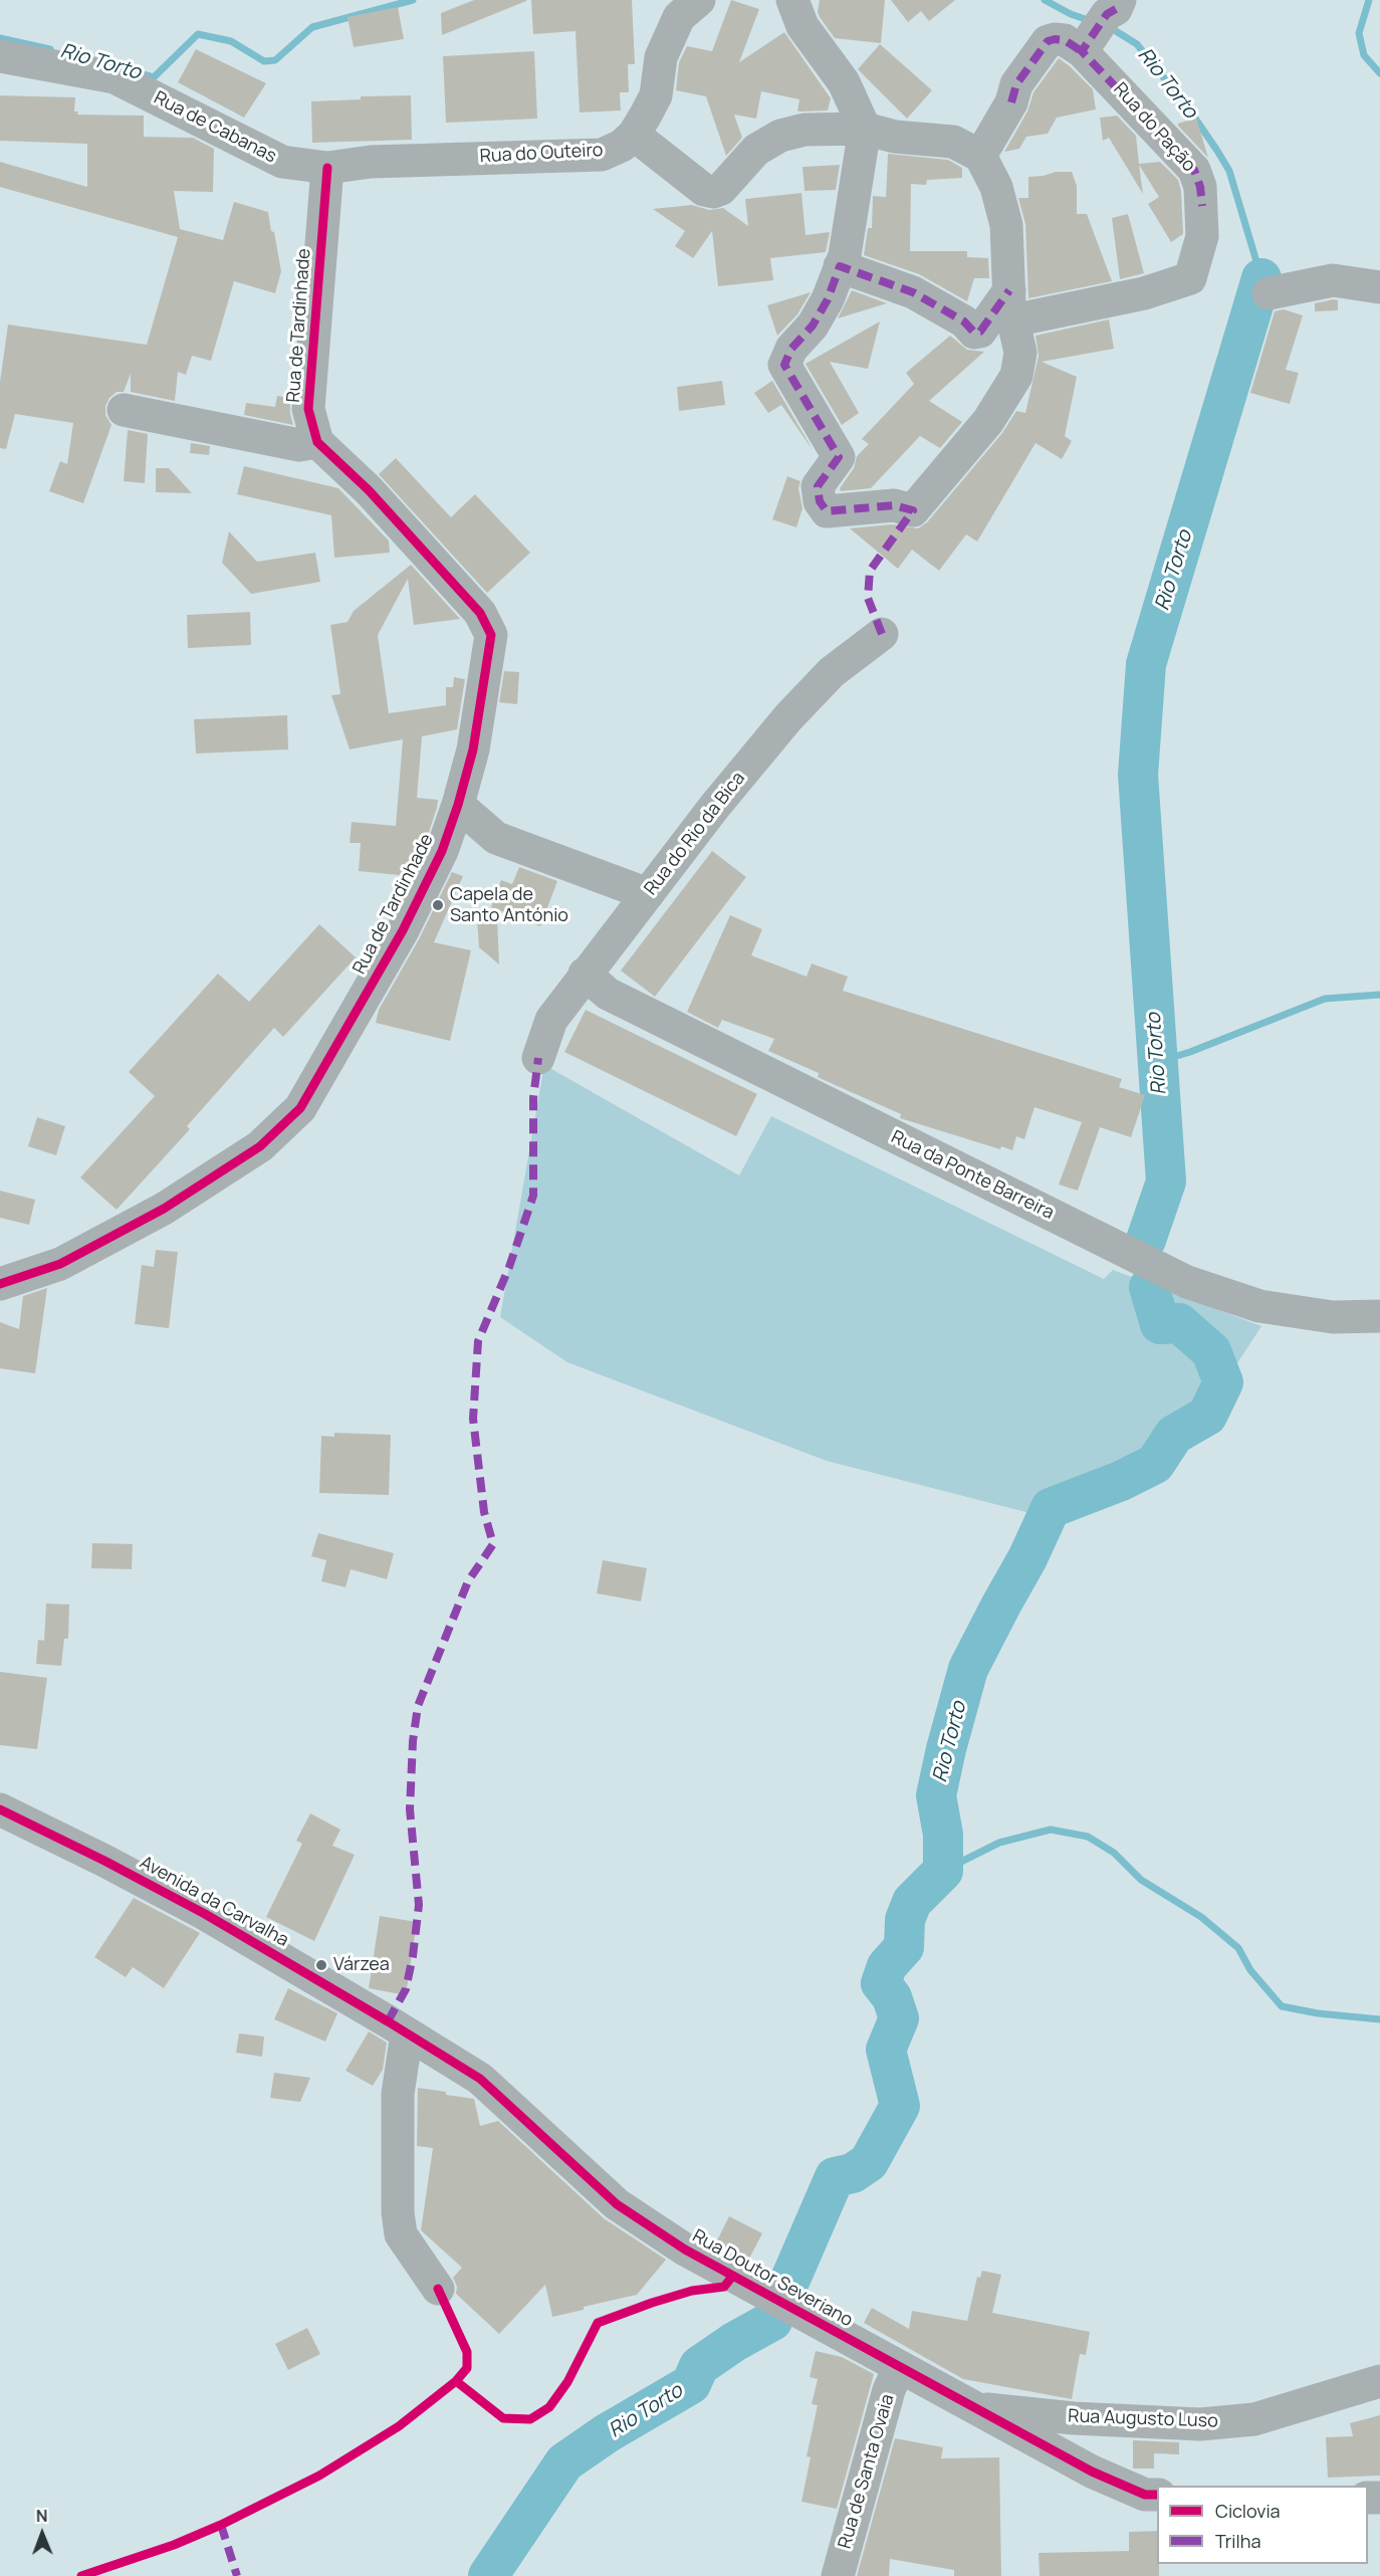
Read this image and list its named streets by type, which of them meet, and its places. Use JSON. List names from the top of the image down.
{
  "streets": {
    "street": [
      "Rua de Cabanas",
      "Rua do Pação",
      "Rua do Outeiro",
      "Rua de Tardinhade",
      "Rua do Rio da Bica",
      "Rua da Ponte Barreira",
      "Avenida da Carvalha",
      "Rua Doutor Severiano",
      "Rua Augusto Luso",
      "Rua de Santa Ovaia"
    ]
  },
  "crossings": [
    ["Rua de Cabanas", "Rua do Outeiro"],
    ["Rua de Cabanas", "Rua de Tardinhade"],
    ["Rua do Outeiro", "Rua de Tardinhade"],
    ["Rua do Rio da Bica", "Rua da Ponte Barreira"],
    ["Avenida da Carvalha", "Rua Doutor Severiano"],
    ["Rua Doutor Severiano", "Rua Augusto Luso"],
    ["Rua Doutor Severiano", "Rua de Santa Ovaia"]
  ],
  "water": ["Rio Torto"],
  "places": ["Capela de Santo António", "Várzea"],
  "legend": ["Ciclovia", "Trilha"],
  "north": "top"
}
